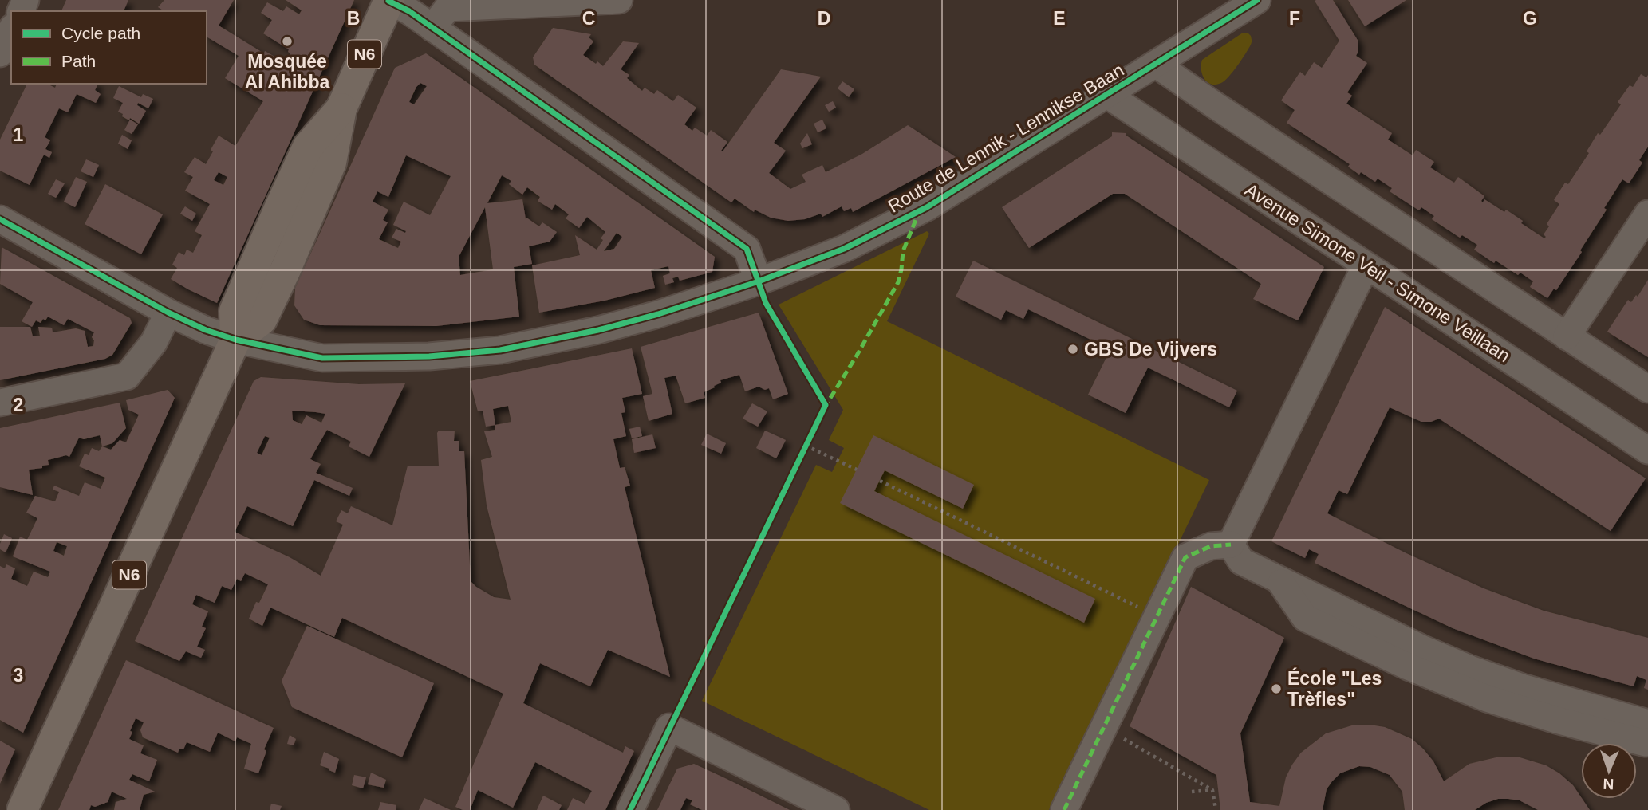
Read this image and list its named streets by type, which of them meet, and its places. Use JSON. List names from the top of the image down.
{
  "streets": {
    "main road": ["N6"],
    "street": ["Route de Lennik - Lennikse Baan", "Avenue Simone Veil - Simone Veillaan"]
  },
  "crossings": [
    ["N6", "Route de Lennik - Lennikse Baan"],
    ["Route de Lennik - Lennikse Baan", "Avenue Simone Veil - Simone Veillaan"]
  ],
  "places": ["Mosquée Al Ahibba", "GBS De Vijvers", "École \"Les Trèfles\""],
  "legend": ["Cycle path", "Path"],
  "north": "bottom",
  "grid": {
    "columns": [
      "B",
      "C",
      "D",
      "E",
      "F",
      "G"
    ],
    "rows": ["1", "2", "3"]
  }
}
